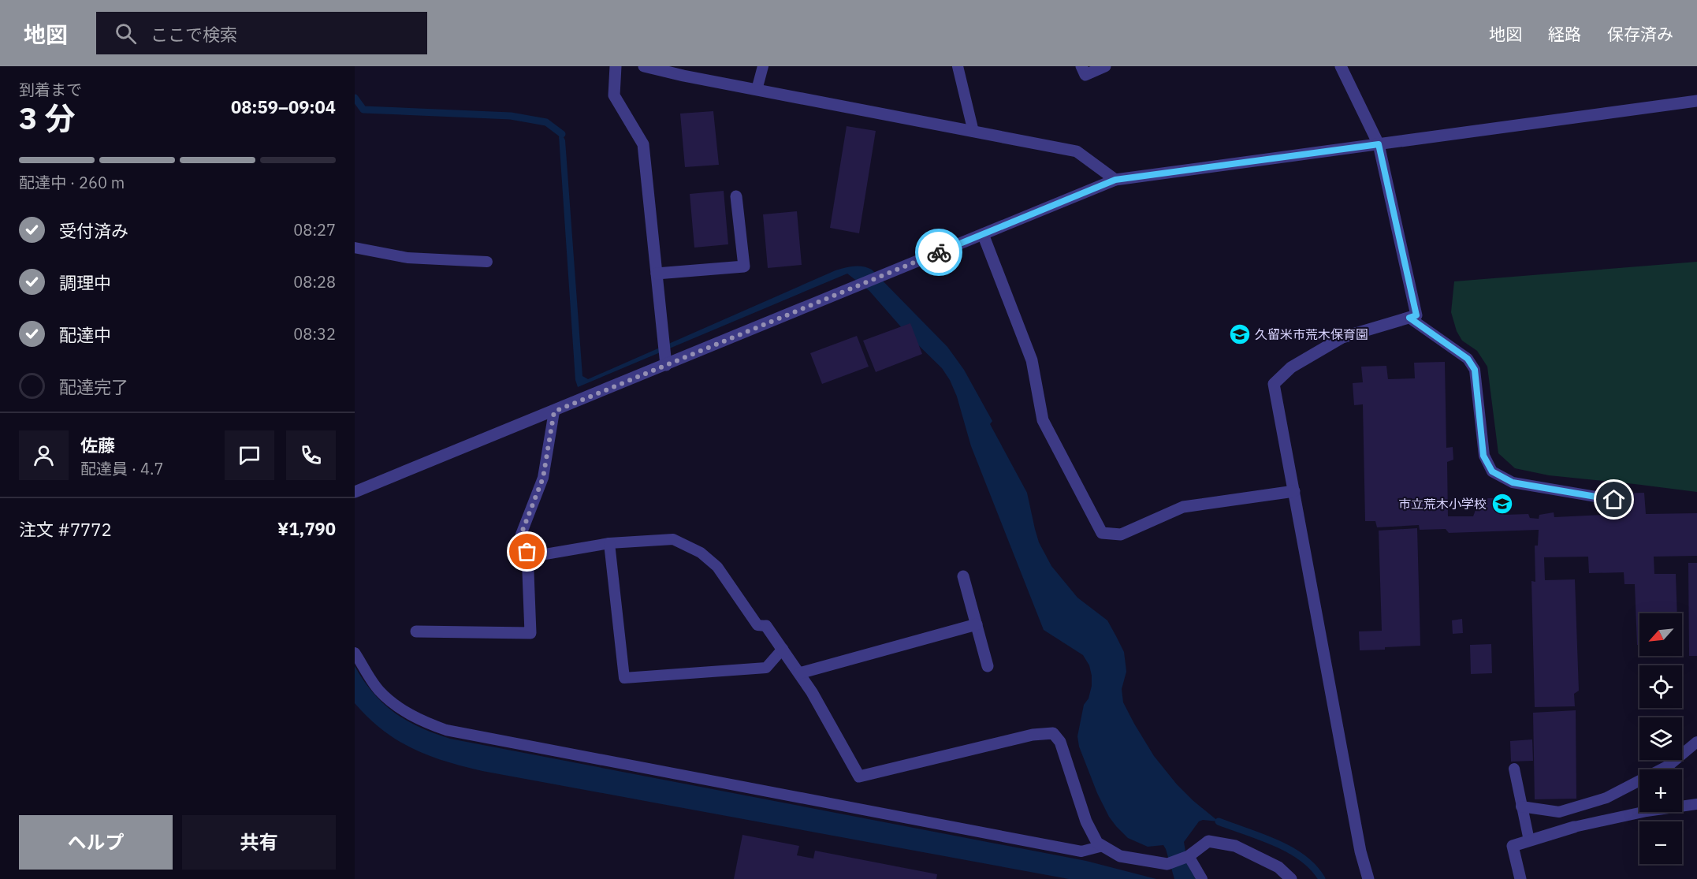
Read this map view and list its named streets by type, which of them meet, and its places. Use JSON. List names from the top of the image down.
{
  "places": {
    "school or university": ["久留米市荒木保育園", "市立荒木小学校"]
  },
  "north": "bottom left",
  "page": {
    "header": "地図",
    "search": "ここで検索",
    "nav": ["地図", "経路", "保存済み"],
    "heading": ["3 分", "到着まで", "08:59–09:04"],
    "panel": [
      "佐藤",
      "配達員 · 4.7",
      "注文 #7772",
      "¥1,790"
    ],
    "bar": "配達中 · 260 m",
    "list": [
      ["受付済み", "08:27"],
      ["調理中", "08:28"],
      ["配達中", "08:32"],
      "配達完了"
    ],
    "map_buttons": ["+", "−"],
    "buttons": ["ヘルプ", "共有"]
  }
}
